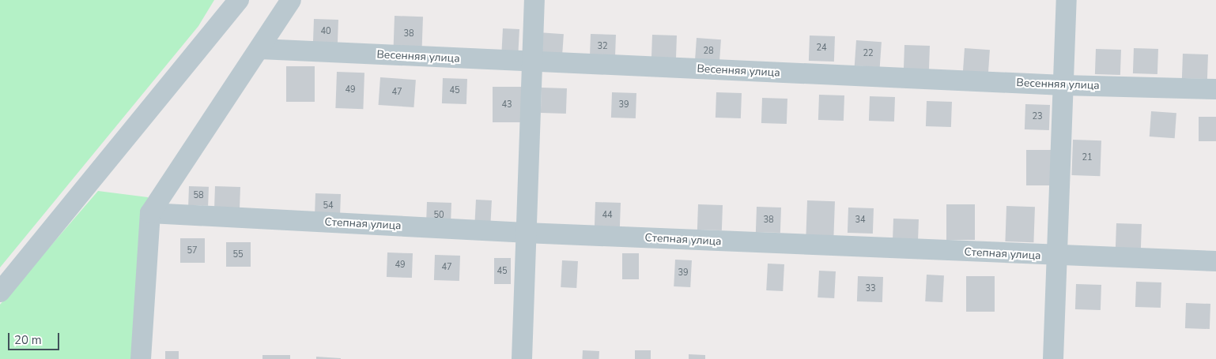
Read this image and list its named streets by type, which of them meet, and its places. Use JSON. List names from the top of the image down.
{
  "streets": {
    "street": ["Весенняя улица", "Степная улица"]
  },
  "house_numbers": [
    "40",
    "38",
    "32",
    "24",
    "28",
    "22",
    "49",
    "45",
    "47",
    "43",
    "39",
    "23",
    "21",
    "58",
    "54",
    "50",
    "44",
    "38",
    "34",
    "57",
    "55",
    "49",
    "47",
    "45",
    "39",
    "33"
  ],
  "scale_bar": "20 m"
}
